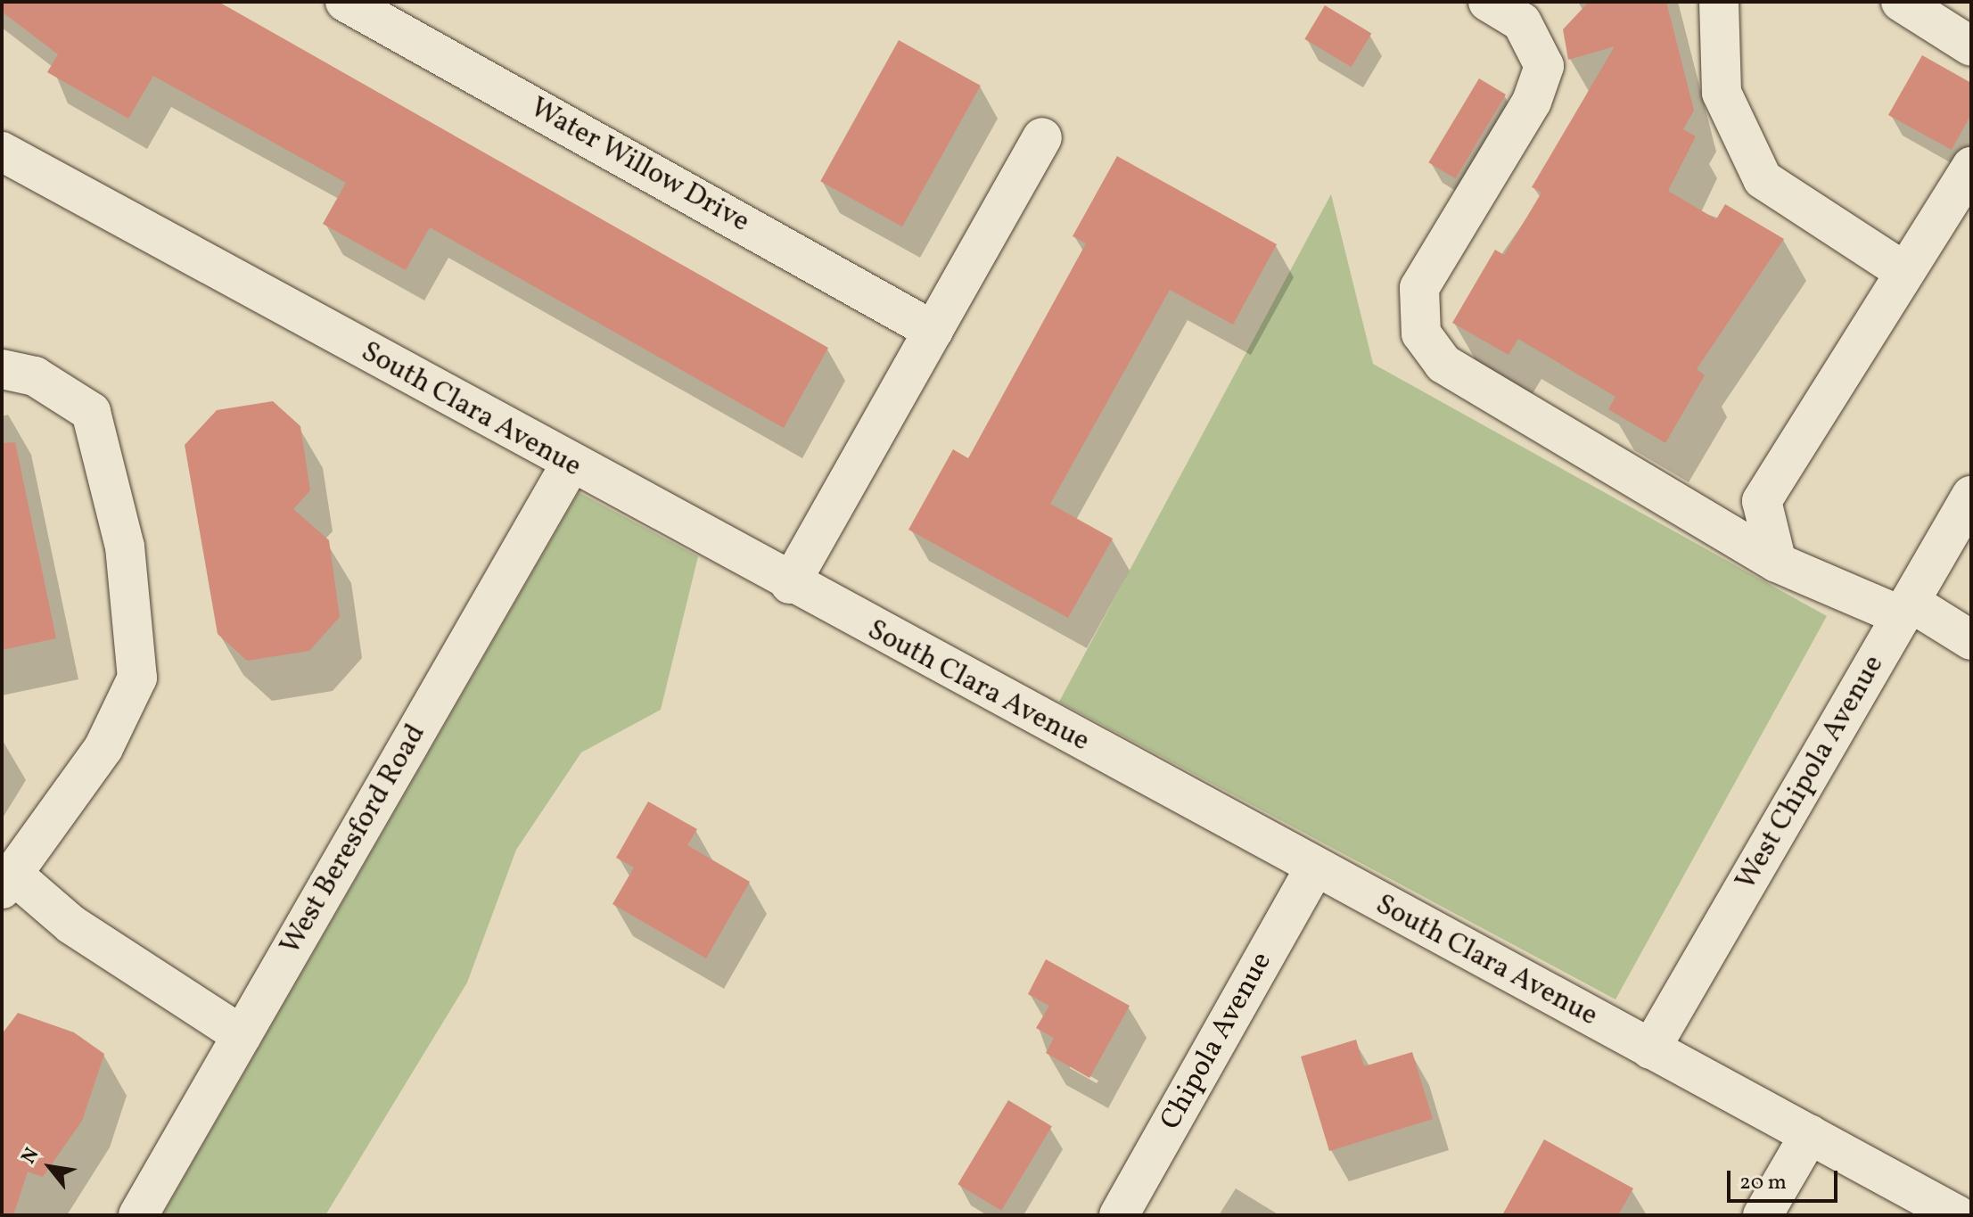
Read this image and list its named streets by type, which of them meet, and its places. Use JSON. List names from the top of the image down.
{
  "streets": {
    "street": [
      "Water Willow Drive",
      "South Clara Avenue",
      "West Chipola Avenue",
      "West Beresford Road",
      "Chipola Avenue"
    ]
  },
  "crossings": [
    ["South Clara Avenue", "West Chipola Avenue"],
    ["South Clara Avenue", "West Beresford Road"],
    ["South Clara Avenue", "Chipola Avenue"]
  ],
  "scale_bar": "20 m",
  "north": "top left"
}
